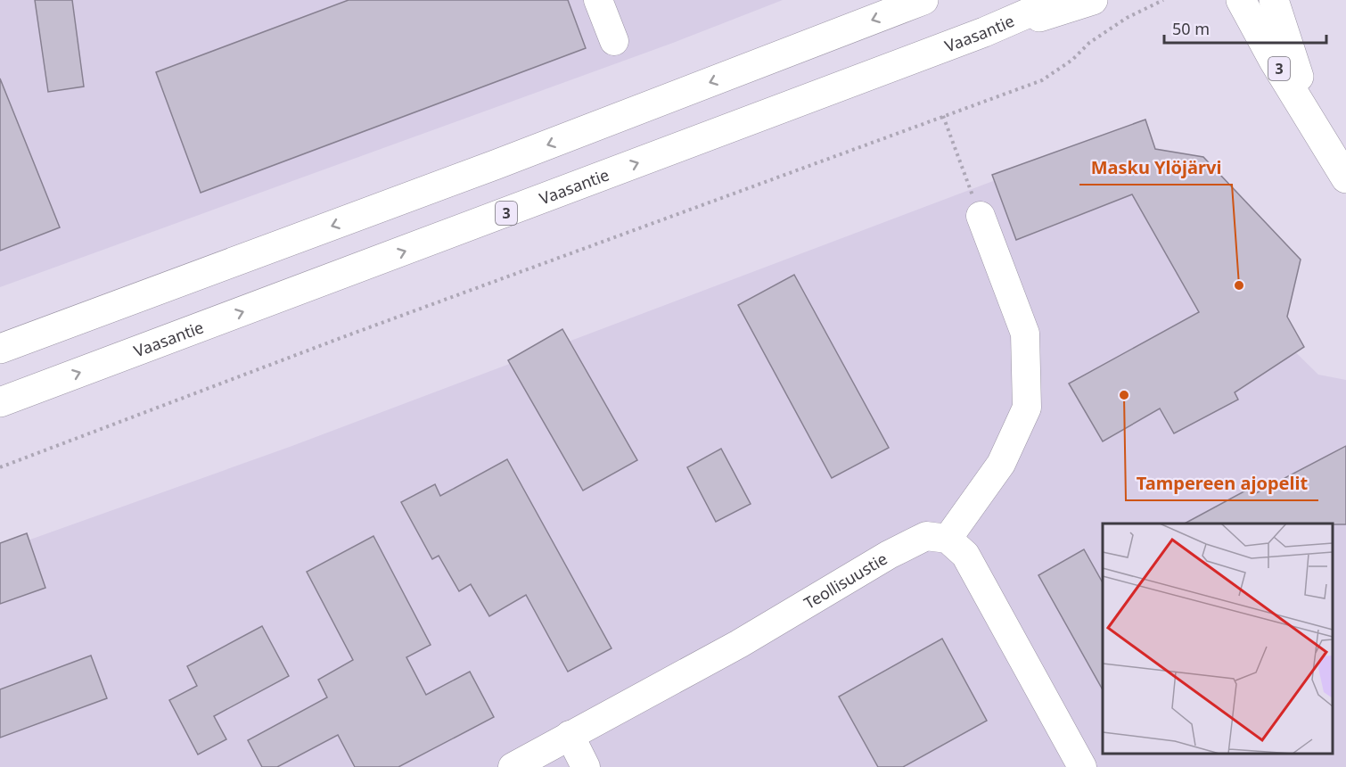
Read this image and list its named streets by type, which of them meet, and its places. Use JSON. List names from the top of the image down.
{
  "streets": {
    "highway": ["Vaasantie", "3"],
    "street": ["Teollisuustie"]
  },
  "crossings": [
    ["Vaasantie", "3"]
  ],
  "places": ["Masku Ylöjärvi", "Tampereen ajopelit"],
  "scale_bar": "50 m"
}
